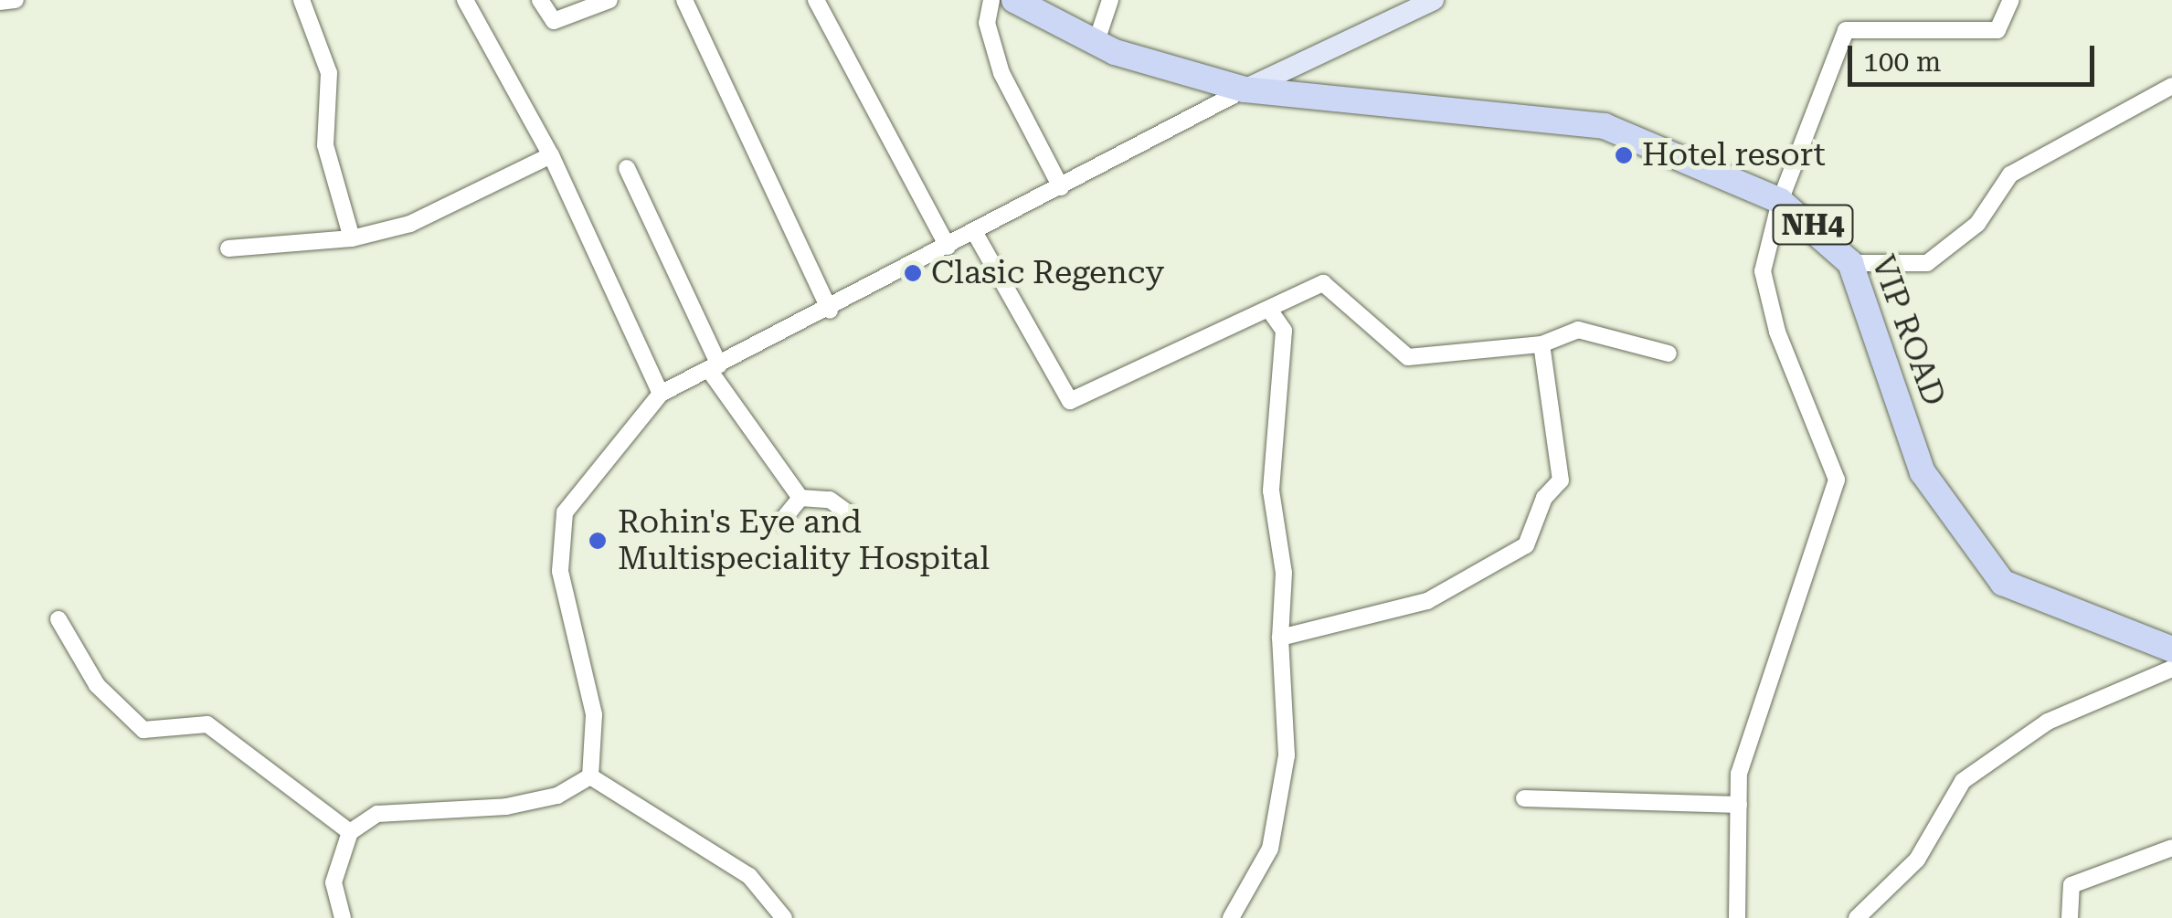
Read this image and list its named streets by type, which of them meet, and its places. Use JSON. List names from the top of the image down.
{
  "streets": {
    "highway": ["NH4", "VIP ROAD"]
  },
  "crossings": [
    ["NH4", "VIP ROAD"]
  ],
  "places": ["Hotel resort", "Clasic Regency", "Rohin's Eye and Multispeciality Hospital"],
  "scale_bar": "100 m"
}
